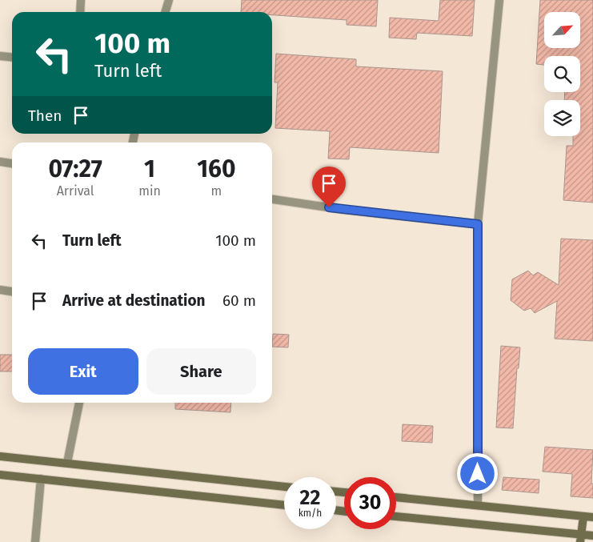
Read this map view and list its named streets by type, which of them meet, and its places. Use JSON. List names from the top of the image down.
{
  "north": "top right",
  "page": {
    "turn": ["100 m", "Turn left"],
    "then": "Then",
    "eta": [
      "07:27",
      "Arrival",
      "1",
      "min",
      "160",
      "m"
    ],
    "list": [
      {
        "name": "Turn left",
        "value": "100 m"
      },
      {
        "name": "Arrive at destination",
        "value": "60 m"
      }
    ],
    "buttons": ["Exit", "Share"],
    "speed": "22 km/h",
    "limit": "30"
  }
}
